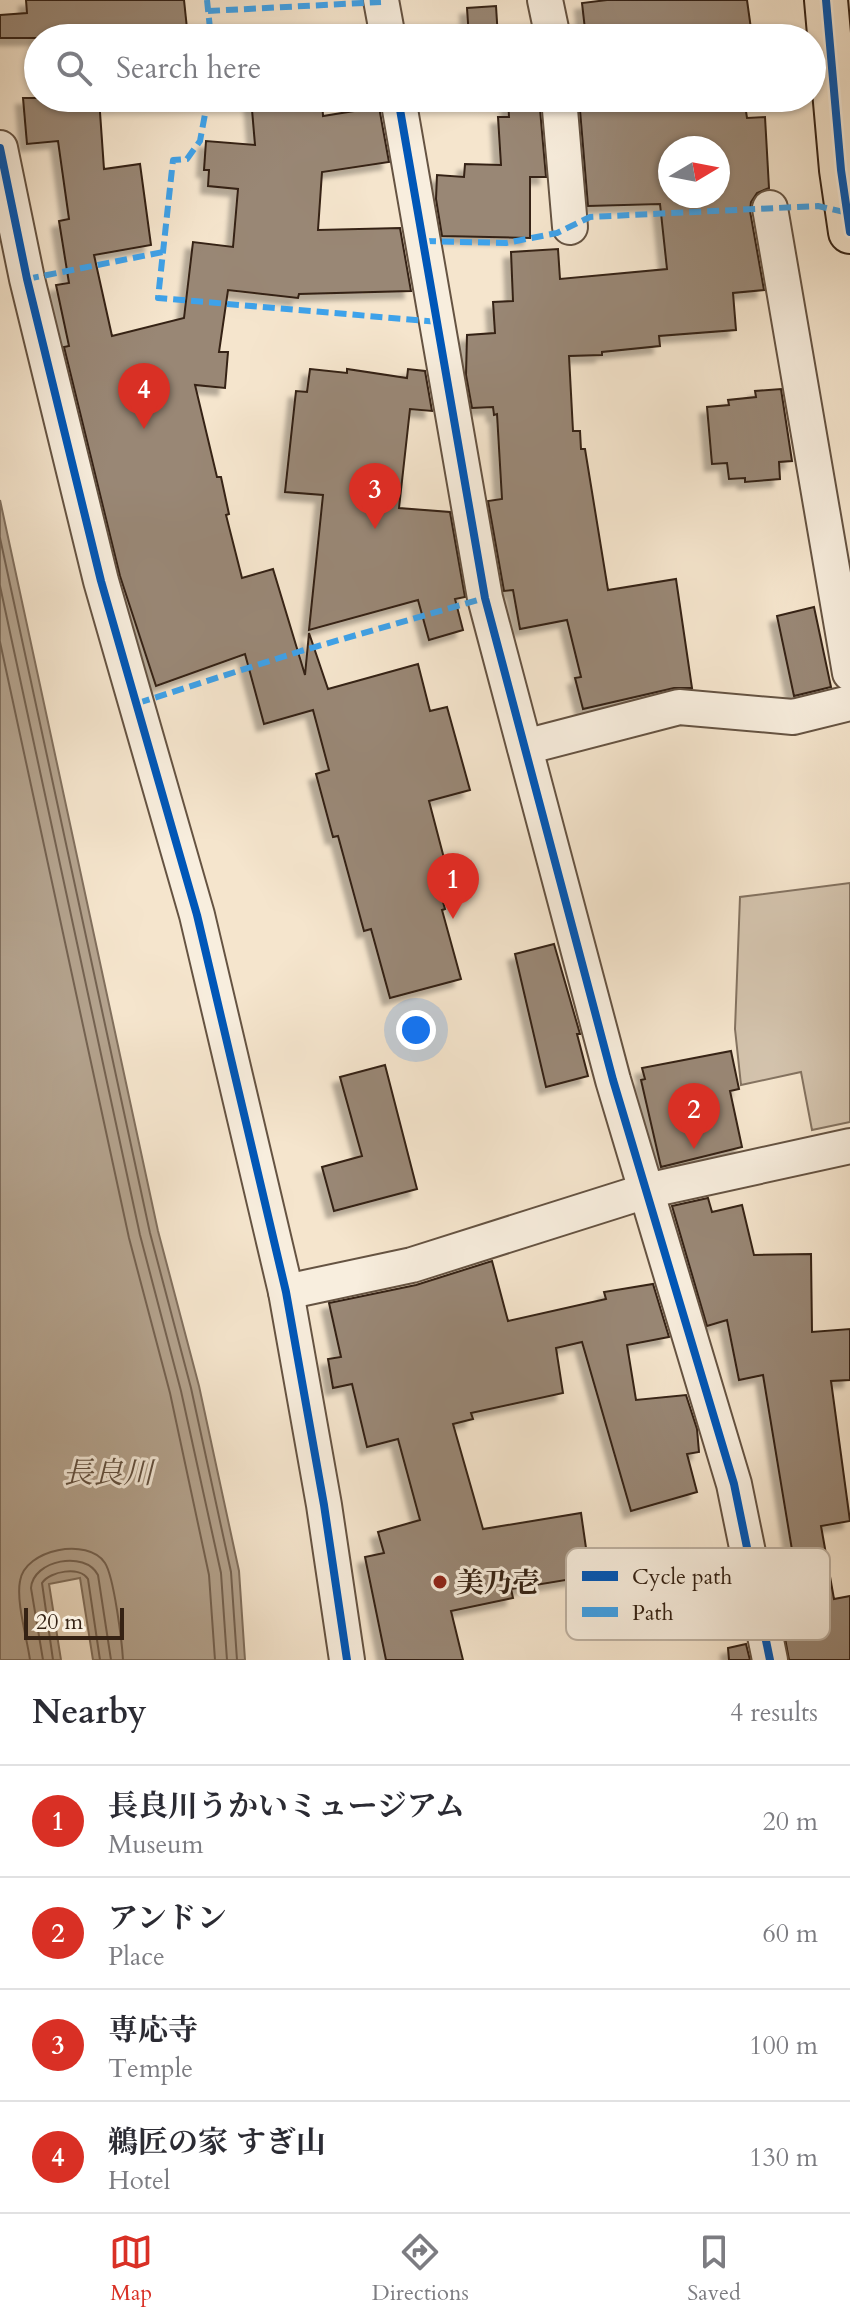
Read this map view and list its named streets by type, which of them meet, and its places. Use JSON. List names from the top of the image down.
{
  "water": ["長良川"],
  "places": ["美乃壱"],
  "legend": ["Cycle path", "Path"],
  "scale_bar": "20 m",
  "north": "right",
  "page": {
    "search": "Search here",
    "pins": [
      "4",
      "3",
      "1",
      "2"
    ],
    "scale": "20 m",
    "heading": ["Nearby", "4 results"],
    "list": [
      {
        "mark": "1",
        "name": "長良川うかいミュージアム",
        "note": "Museum",
        "value": "20 m"
      },
      {
        "mark": "2",
        "name": "アンドン",
        "note": "Place",
        "value": "60 m"
      },
      {
        "mark": "3",
        "name": "専応寺",
        "note": "Temple",
        "value": "100 m"
      },
      {
        "mark": "4",
        "name": "鵜匠の家 すぎ山",
        "note": "Hotel",
        "value": "130 m"
      }
    ],
    "nav": ["Map", "Directions", "Saved"]
  }
}
